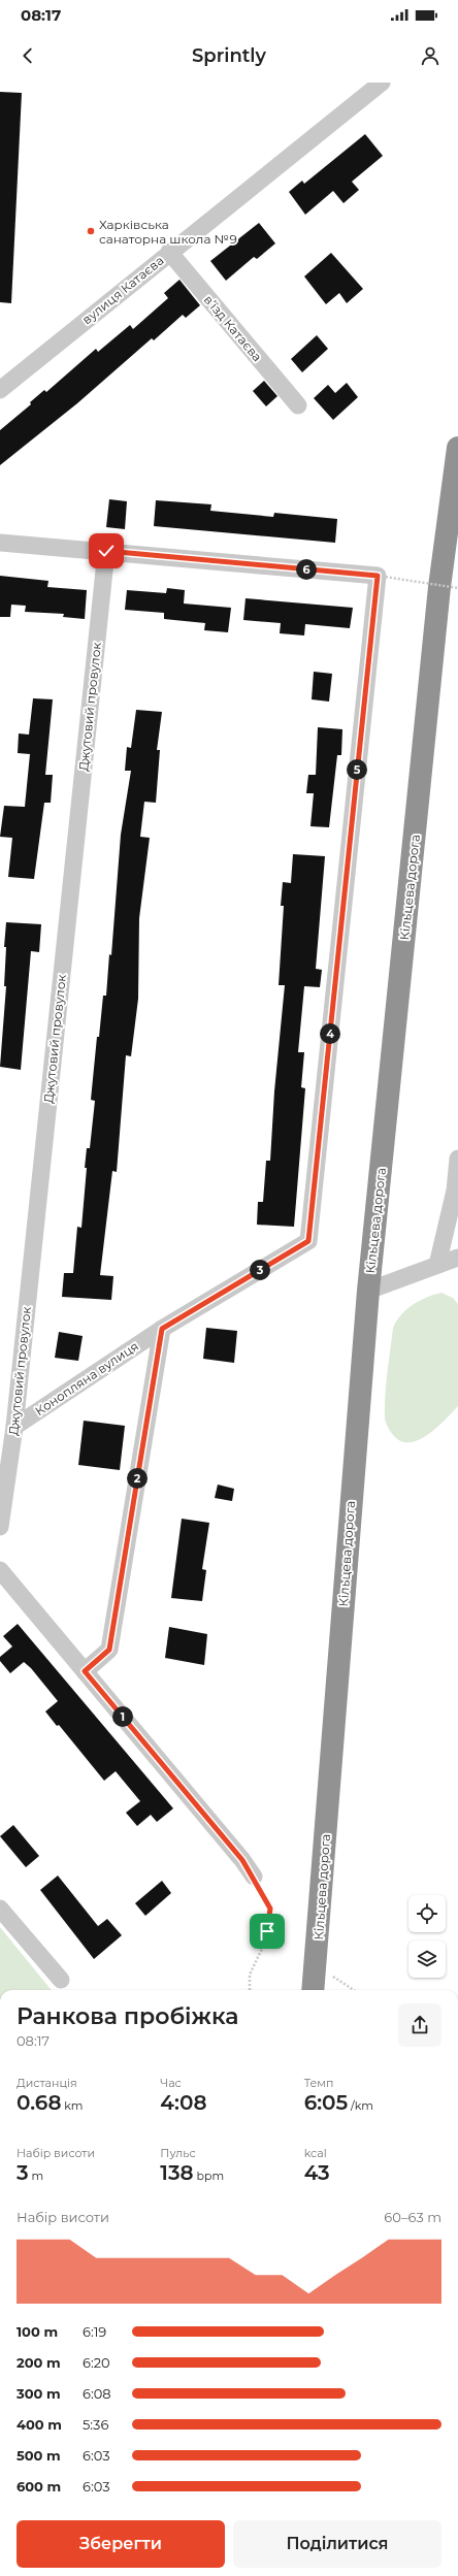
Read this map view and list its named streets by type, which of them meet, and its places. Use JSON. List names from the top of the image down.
{
  "streets": {
    "highway": ["Кільцева дорога"],
    "street": [
      "вулиця Катаєва",
      "в’їзд Катаєва",
      "Джутовий провулок",
      "Конопляна вулиця"
    ]
  },
  "crossings": [
    ["вулиця Катаєва", "в’їзд Катаєва"],
    ["Джутовий провулок", "Конопляна вулиця"]
  ],
  "places": ["Харківська санаторна школа №9"],
  "page": {
    "status": "08:17",
    "header": "Sprintly",
    "pins": [
      "6",
      "5",
      "4",
      "3",
      "2",
      "1"
    ],
    "heading": ["Ранкова пробіжка", "08:17"],
    "stats": [
      ["Дистанція", "0.68 km"],
      ["Час", "4:08"],
      ["Темп", "6:05 /km"],
      ["Набір висоти", "3 m"],
      ["Пульс", "138 bpm"],
      ["kcal", "43"]
    ],
    "chart": ["Набір висоти", "60–63 m"],
    "list": [
      {
        "name": "100 m",
        "note": "6:19"
      },
      {
        "name": "200 m",
        "note": "6:20"
      },
      {
        "name": "300 m",
        "note": "6:08"
      },
      {
        "name": "400 m",
        "note": "5:36"
      },
      {
        "name": "500 m",
        "note": "6:03"
      },
      {
        "name": "600 m",
        "note": "6:03"
      }
    ],
    "buttons": ["Зберегти", "Поділитися"]
  }
}
